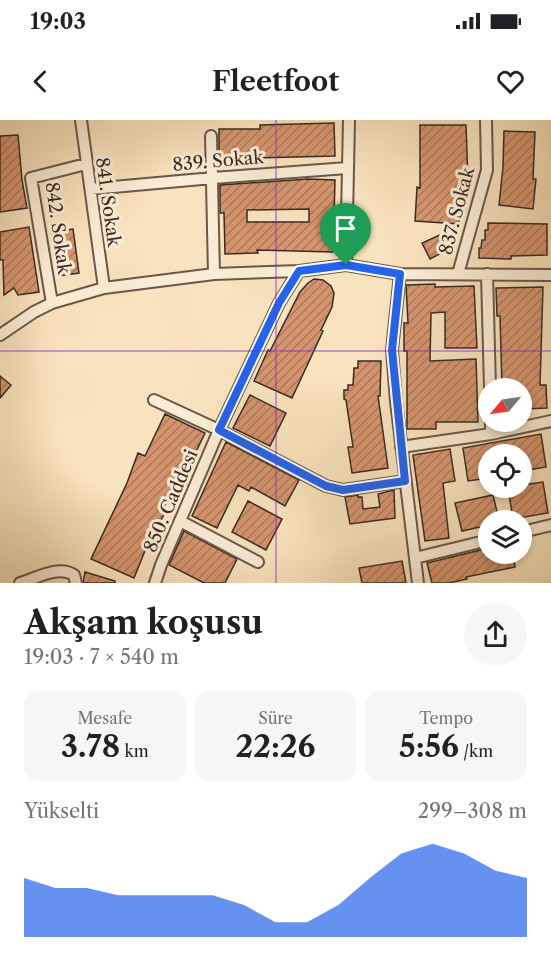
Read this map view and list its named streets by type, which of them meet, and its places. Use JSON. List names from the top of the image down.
{
  "streets": {
    "street": [
      "839. Sokak",
      "841. Sokak",
      "837. Sokak",
      "842. Sokak",
      "850. Caddesi"
    ]
  },
  "crossings": [
    ["839. Sokak", "841. Sokak"],
    ["841. Sokak", "842. Sokak"]
  ],
  "north": "bottom left",
  "page": {
    "status": "19:03",
    "header": "Fleetfoot",
    "heading": ["Akşam koşusu", "19:03 · 7 × 540 m"],
    "stats": [
      ["Mesafe", "3.78 km"],
      ["Süre", "22:26"],
      ["Tempo", "5:56 /km"]
    ],
    "chart": ["Yükselti", "299–308 m"]
  }
}
